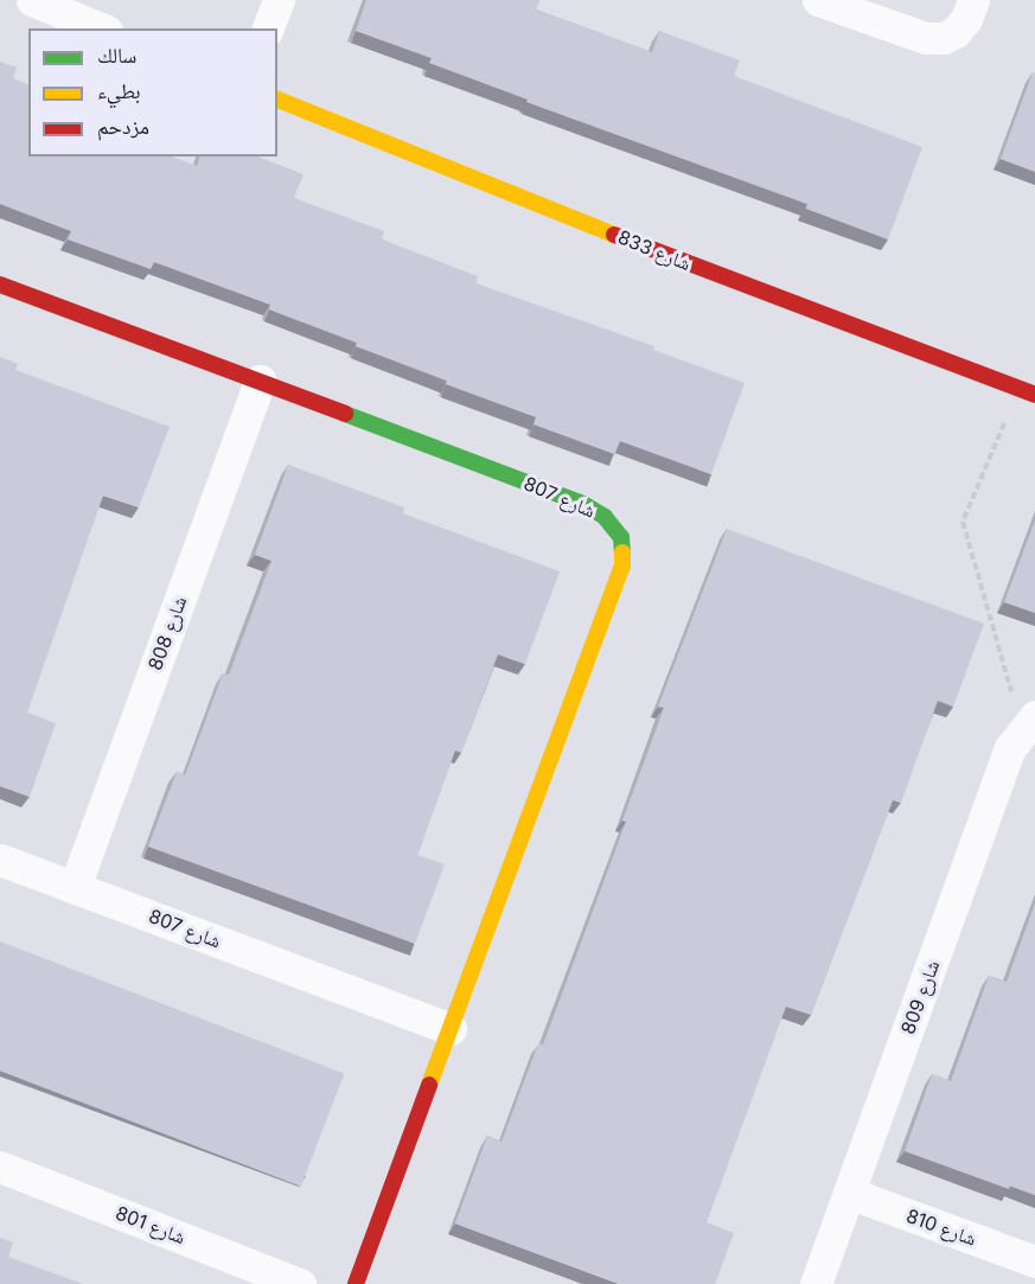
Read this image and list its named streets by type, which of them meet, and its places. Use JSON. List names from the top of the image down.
{
  "streets": {
    "street": [
      "شارع 833",
      "شارع 807",
      "شارع 808",
      "شارع 809",
      "شارع 801",
      "شارع 810"
    ]
  },
  "crossings": [
    ["شارع 807", "شارع 808"],
    ["شارع 809", "شارع 810"]
  ],
  "legend": ["سالك", "بطيء", "مزدحم"]
}
